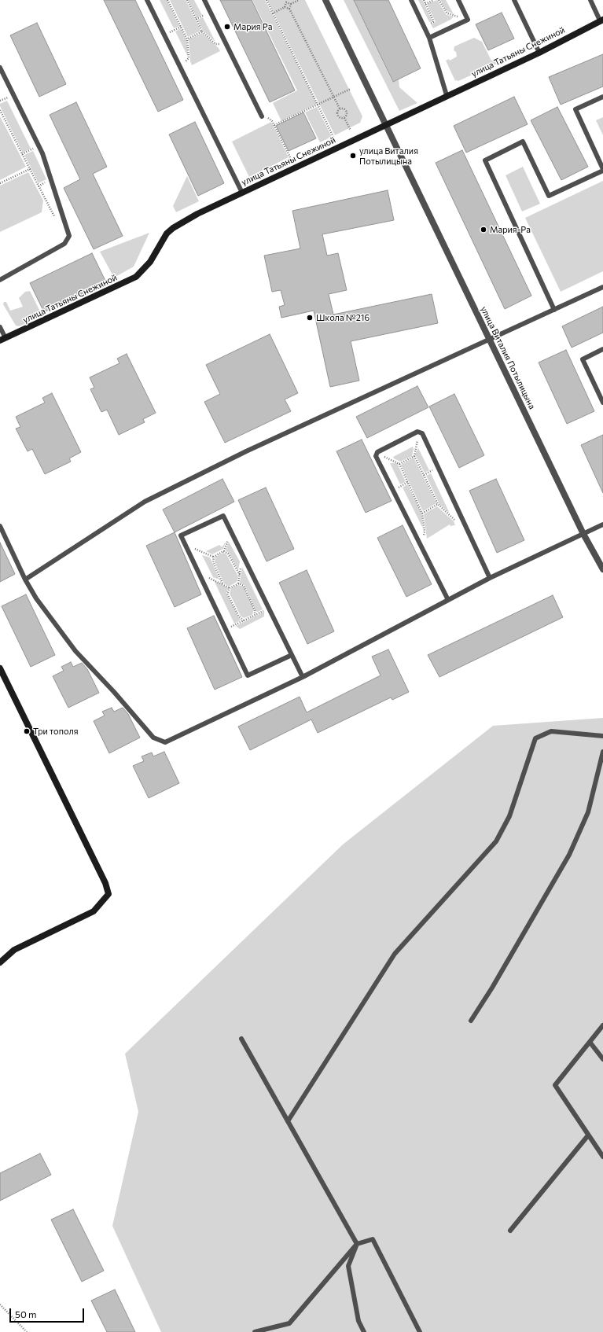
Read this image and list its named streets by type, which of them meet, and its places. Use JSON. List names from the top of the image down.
{
  "streets": {
    "street": ["улица Татьяны Снежиной", "улица Виталия Потылицына"]
  },
  "crossings": [
    ["улица Татьяны Снежиной", "улица Виталия Потылицына"]
  ],
  "places": [
    "Мария Ра",
    "улица Виталия Потылицына",
    "Мария-Ра",
    "Школа №216",
    "Три тополя"
  ],
  "scale_bar": "50 m"
}
